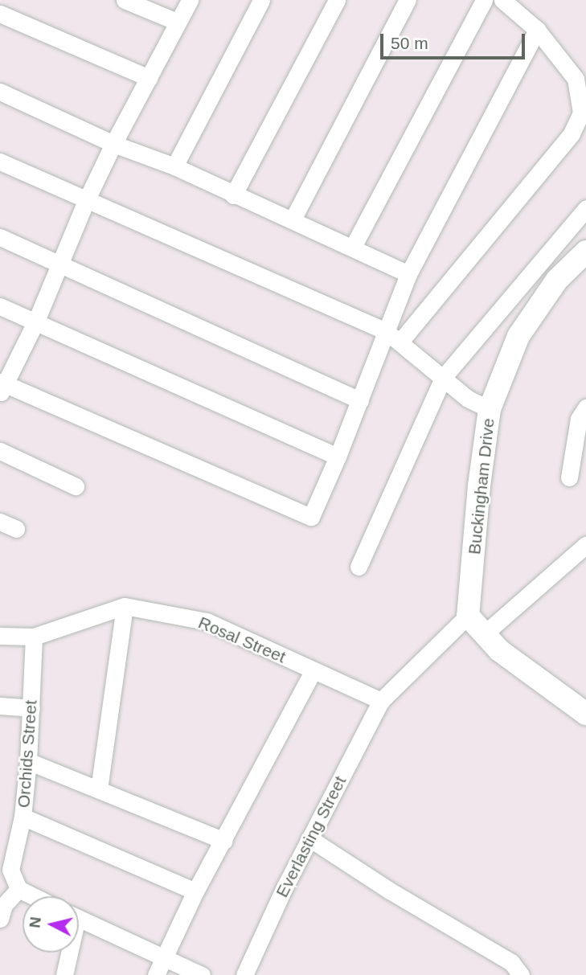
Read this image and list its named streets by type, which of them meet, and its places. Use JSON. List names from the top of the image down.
{
  "streets": {
    "street": [
      "Buckingham Drive",
      "Rosal Street",
      "Orchids Street",
      "Everlasting Street"
    ]
  },
  "crossings": [
    ["Buckingham Drive", "Everlasting Street"],
    ["Rosal Street", "Orchids Street"],
    ["Rosal Street", "Everlasting Street"]
  ],
  "scale_bar": "50 m",
  "north": "left"
}
